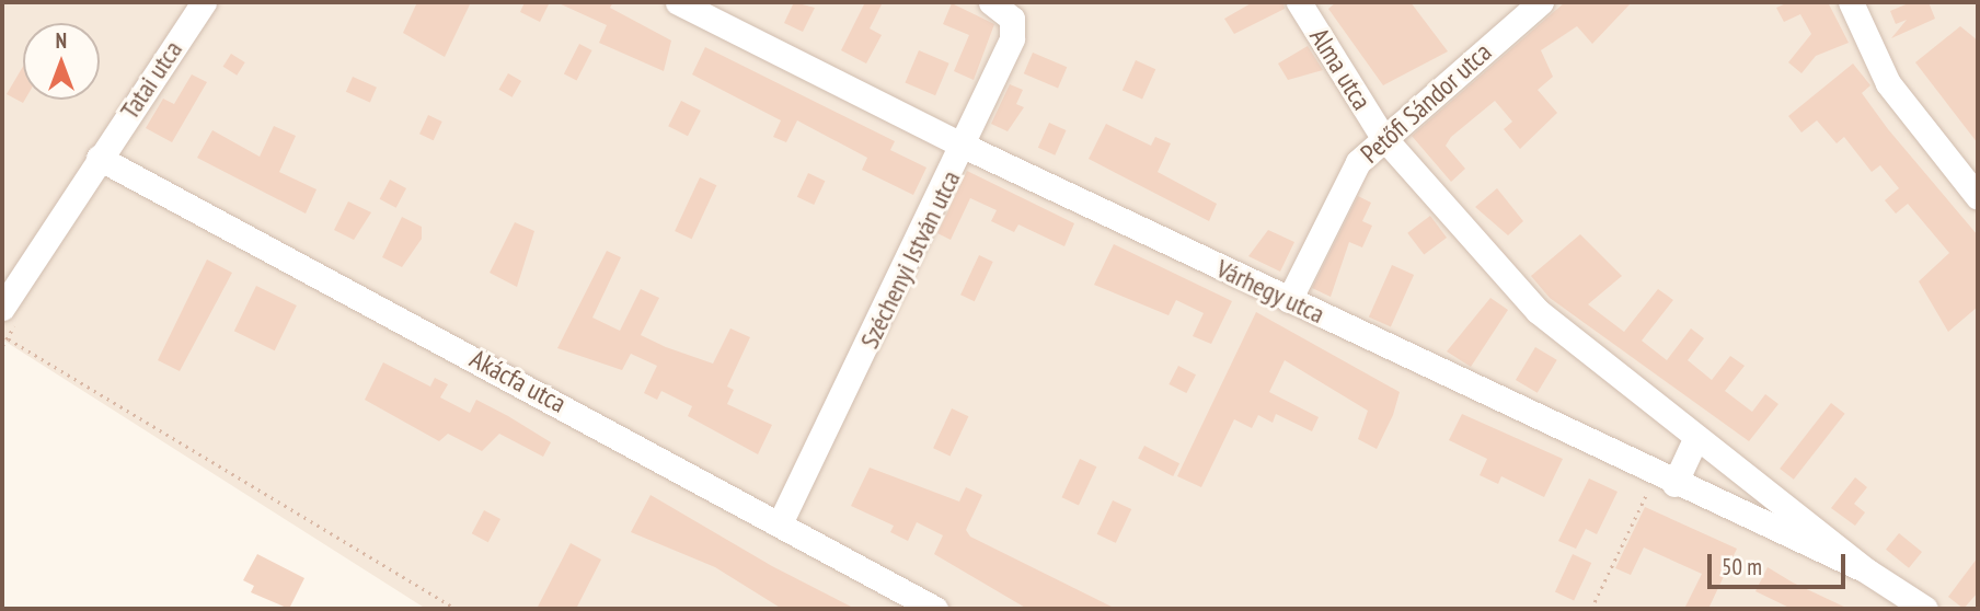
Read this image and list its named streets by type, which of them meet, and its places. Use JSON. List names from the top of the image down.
{
  "streets": {
    "street": [
      "Alma utca",
      "Tatai utca",
      "Petőfi Sándor utca",
      "Széchenyi István utca",
      "Várhegy utca",
      "Akácfa utca"
    ]
  },
  "crossings": [
    ["Alma utca", "Petőfi Sándor utca"],
    ["Alma utca", "Várhegy utca"],
    ["Tatai utca", "Akácfa utca"],
    ["Petőfi Sándor utca", "Várhegy utca"],
    ["Széchenyi István utca", "Várhegy utca"],
    ["Széchenyi István utca", "Akácfa utca"]
  ],
  "scale_bar": "50 m",
  "north": "top"
}
